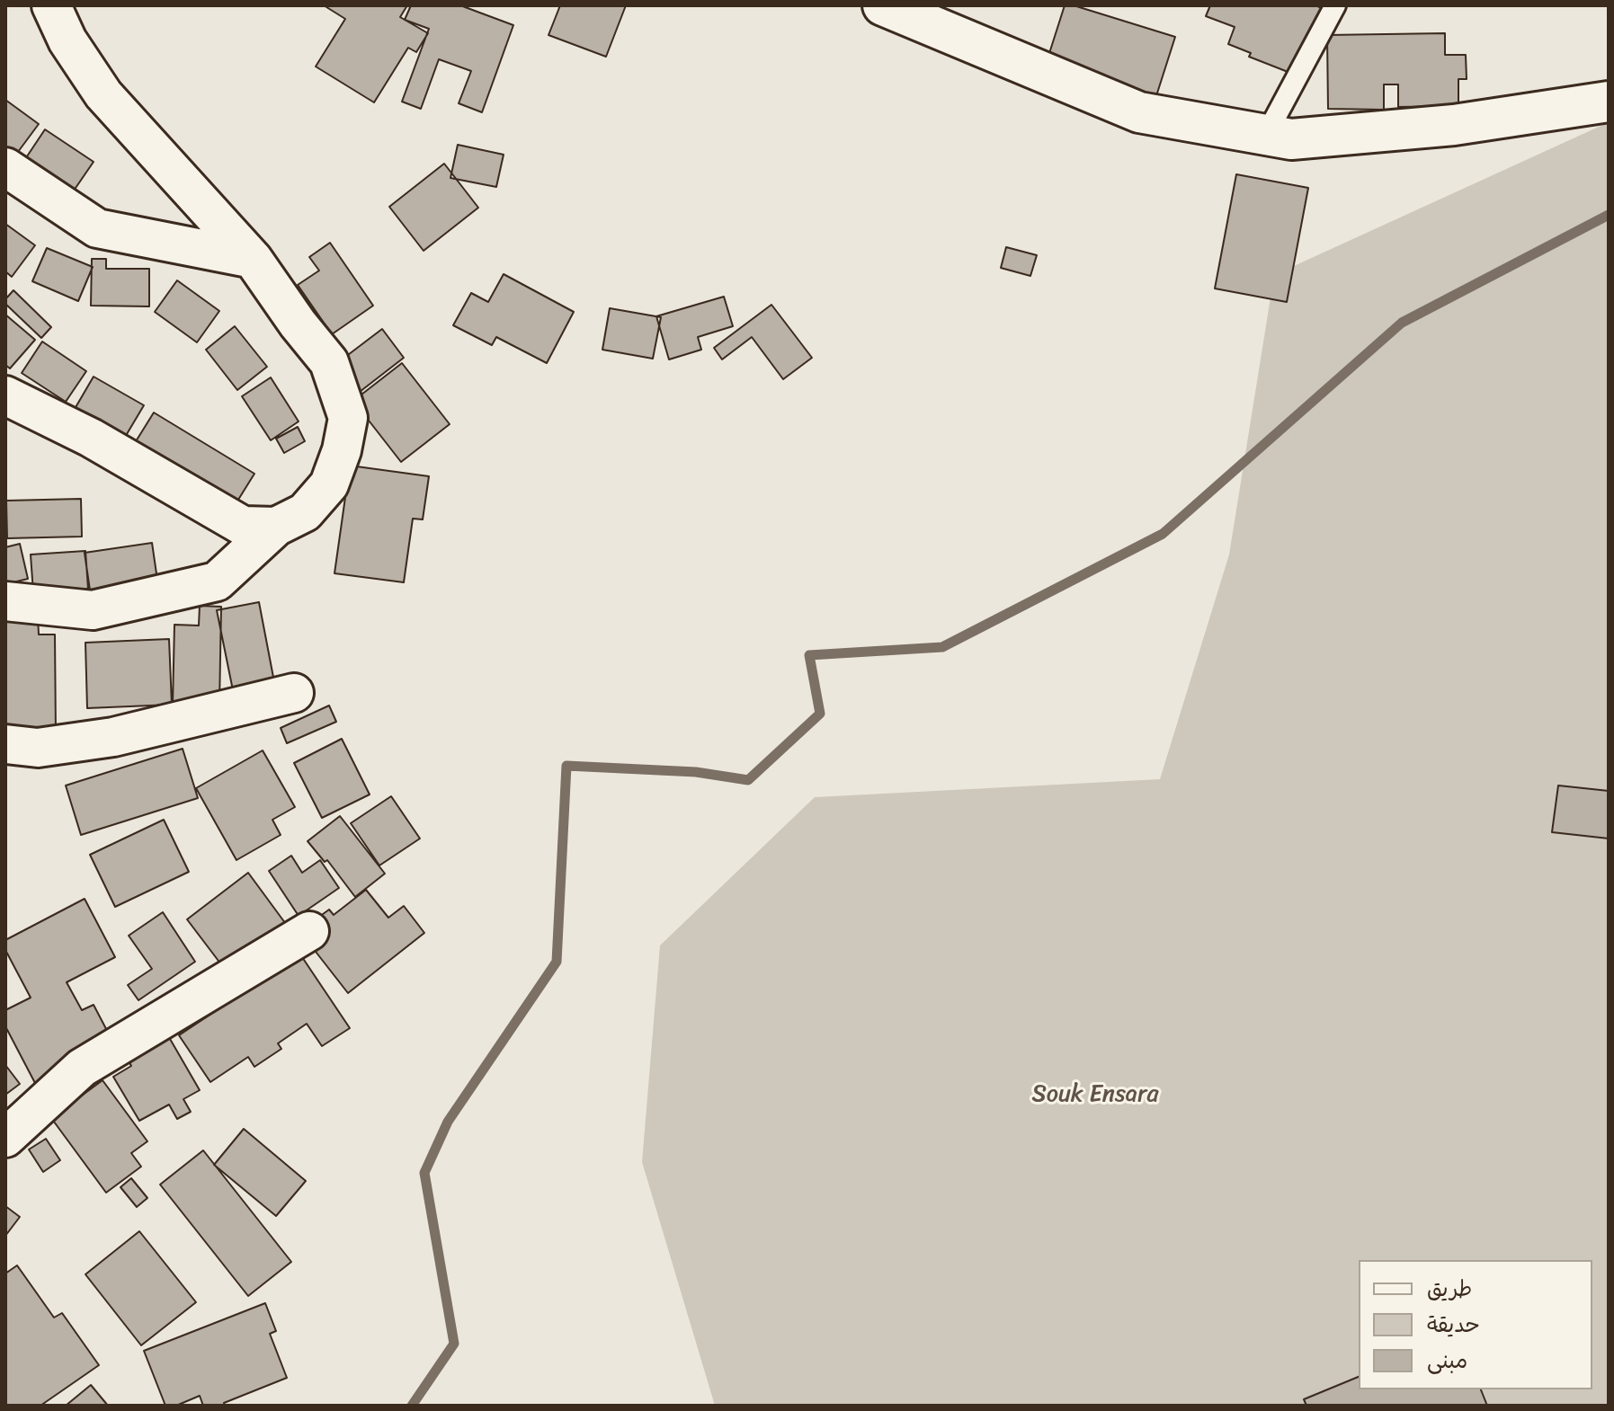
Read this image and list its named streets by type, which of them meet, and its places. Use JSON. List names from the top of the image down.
{
  "parks": ["Souk Ensara"],
  "legend": ["طريق", "حديقة", "مبنى"]
}
